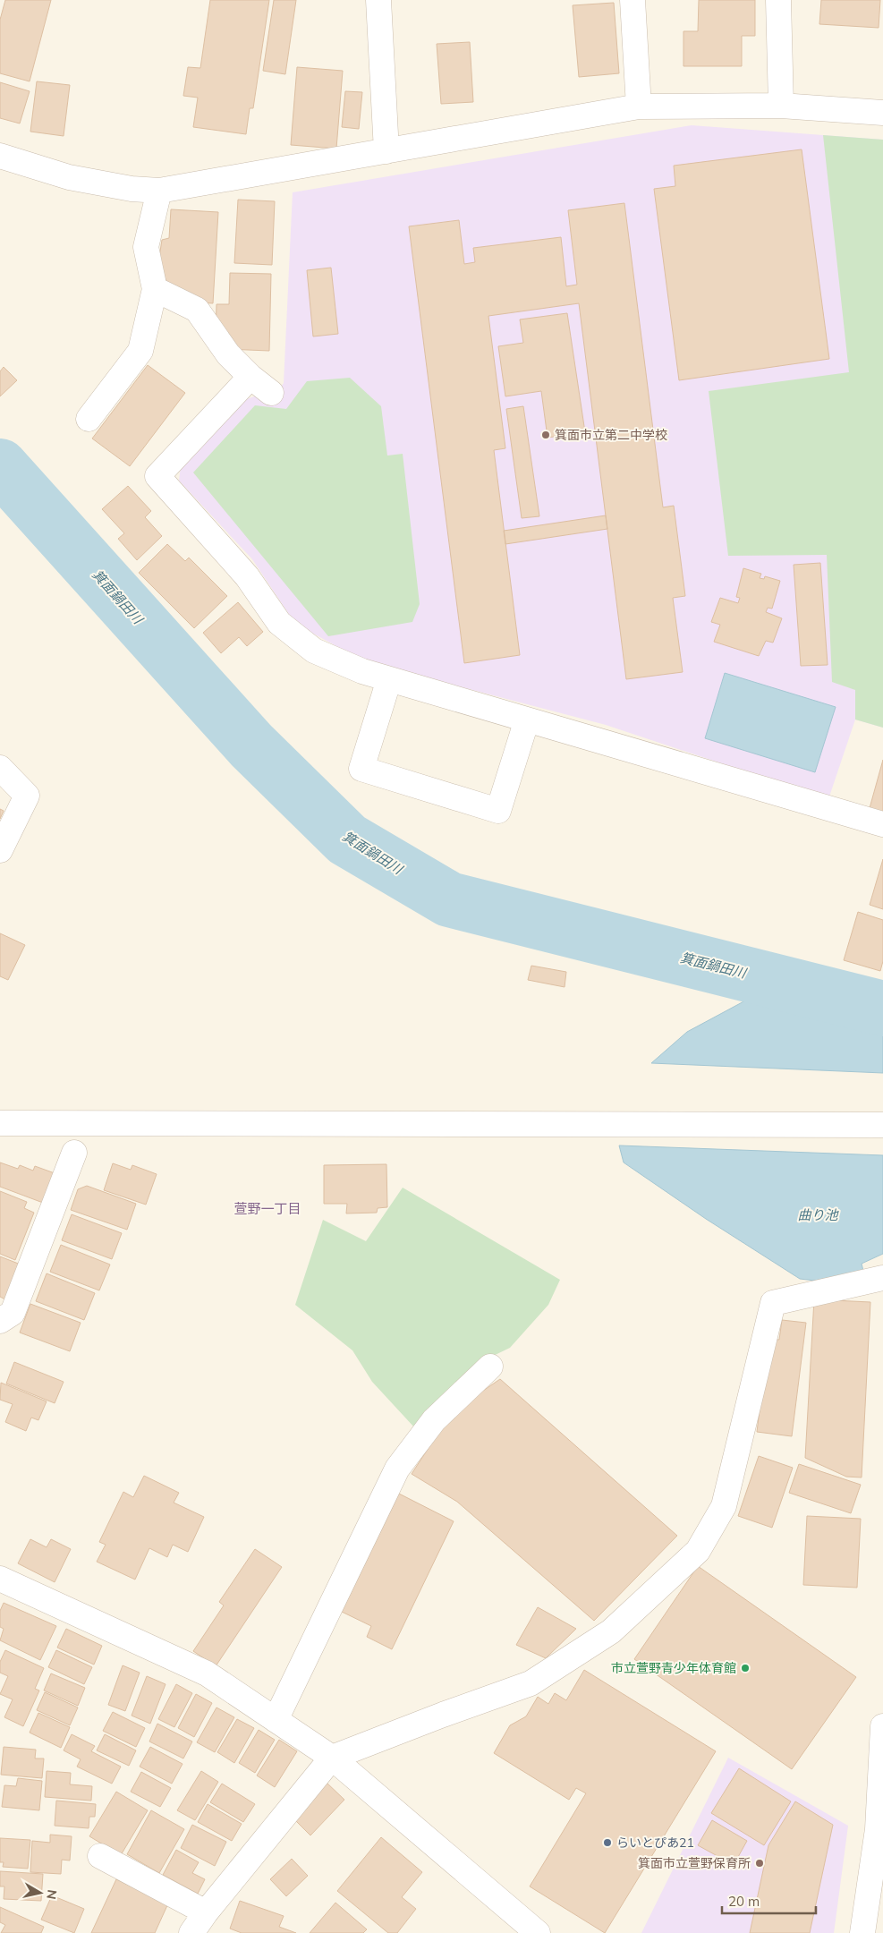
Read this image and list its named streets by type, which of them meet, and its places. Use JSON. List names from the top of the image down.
{
  "districts": ["萱野一丁目"],
  "water": ["箕面鍋田川", "曲り池"],
  "places": [
    "箕面市立第二中学校",
    "市立萱野青少年体育館",
    "らいとぴあ21",
    "箕面市立萱野保育所"
  ],
  "scale_bar": "20 m",
  "north": "right"
}
